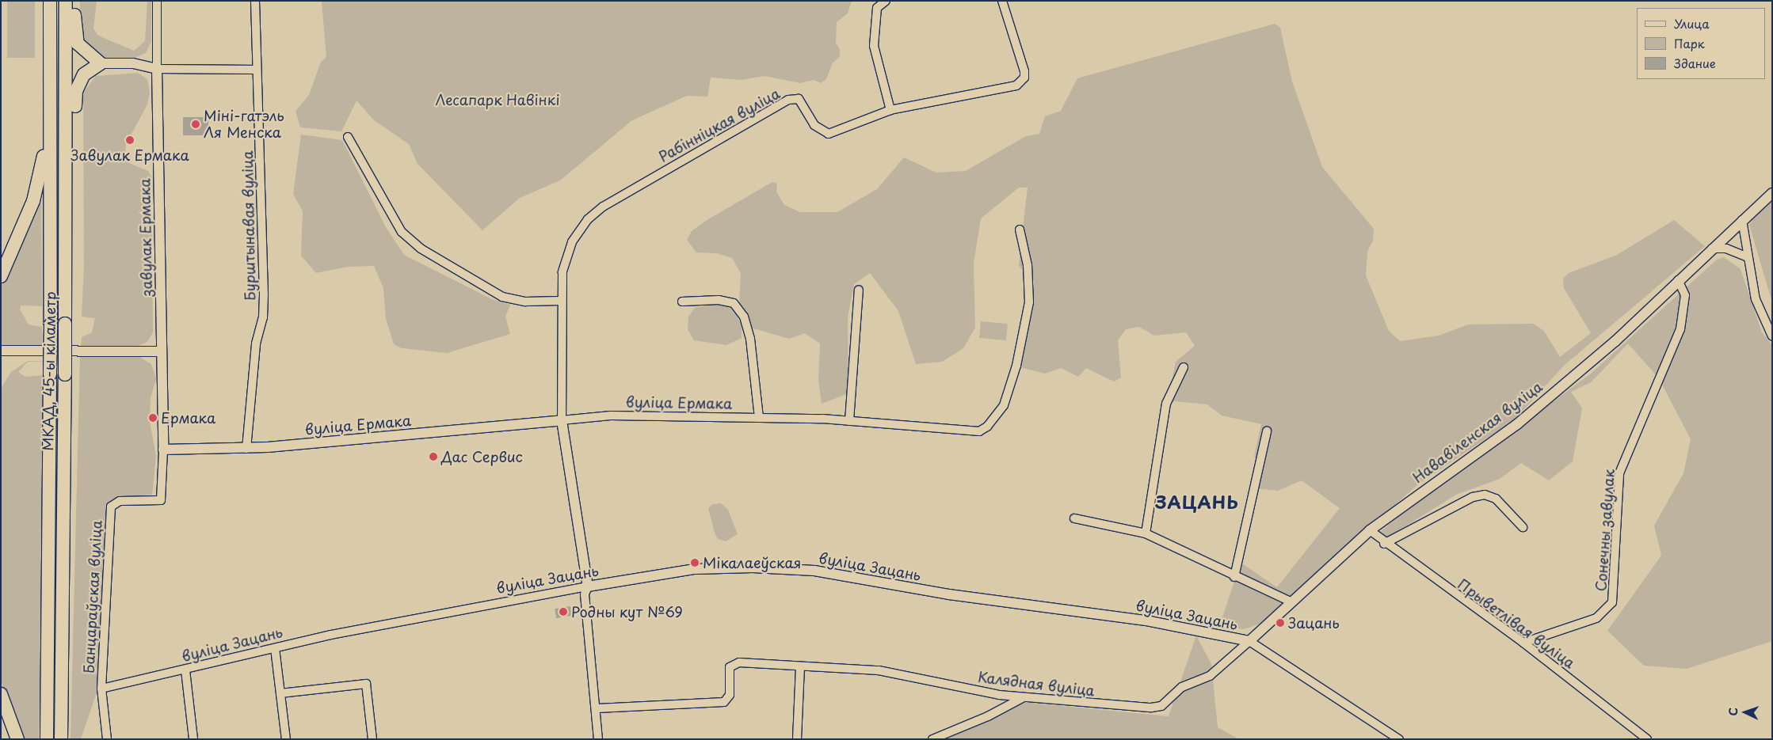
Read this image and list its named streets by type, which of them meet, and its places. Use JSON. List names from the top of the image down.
{
  "streets": {
    "highway": ["МКАД, 45-ы кіламетр"],
    "street": [
      "Рабінніцкая вуліца",
      "Бурштынавая вуліца",
      "завулак Ермака",
      "вуліца Ермака",
      "Нававіленская вуліца",
      "Сонечны завулак",
      "вуліца Зацань",
      "Банцараўская вуліца",
      "Прыветлівая вуліца",
      "Калядная вуліца"
    ]
  },
  "crossings": [
    ["Рабінніцкая вуліца", "вуліца Ермака"],
    ["Бурштынавая вуліца", "вуліца Ермака"],
    ["завулак Ермака", "вуліца Ермака"],
    ["завулак Ермака", "Банцараўская вуліца"],
    ["вуліца Ермака", "Банцараўская вуліца"],
    ["Нававіленская вуліца", "Сонечны завулак"],
    ["Нававіленская вуліца", "вуліца Зацань"],
    ["Нававіленская вуліца", "Прыветлівая вуліца"],
    ["Нававіленская вуліца", "Калядная вуліца"],
    ["Сонечны завулак", "Прыветлівая вуліца"],
    ["вуліца Зацань", "Банцараўская вуліца"],
    ["вуліца Зацань", "Калядная вуліца"]
  ],
  "districts": ["ЗАЦАНЬ"],
  "parks": ["Лесапарк Навінкі"],
  "places": [
    "Міні-гатэль Ля Менска",
    "Завулак Ермака",
    "Ермака",
    "Дас Сервис",
    "Мікалаеўская",
    "Родны кут №69",
    "Зацань"
  ],
  "legend": ["Улица", "Парк", "Здание"],
  "north": "left"
}
